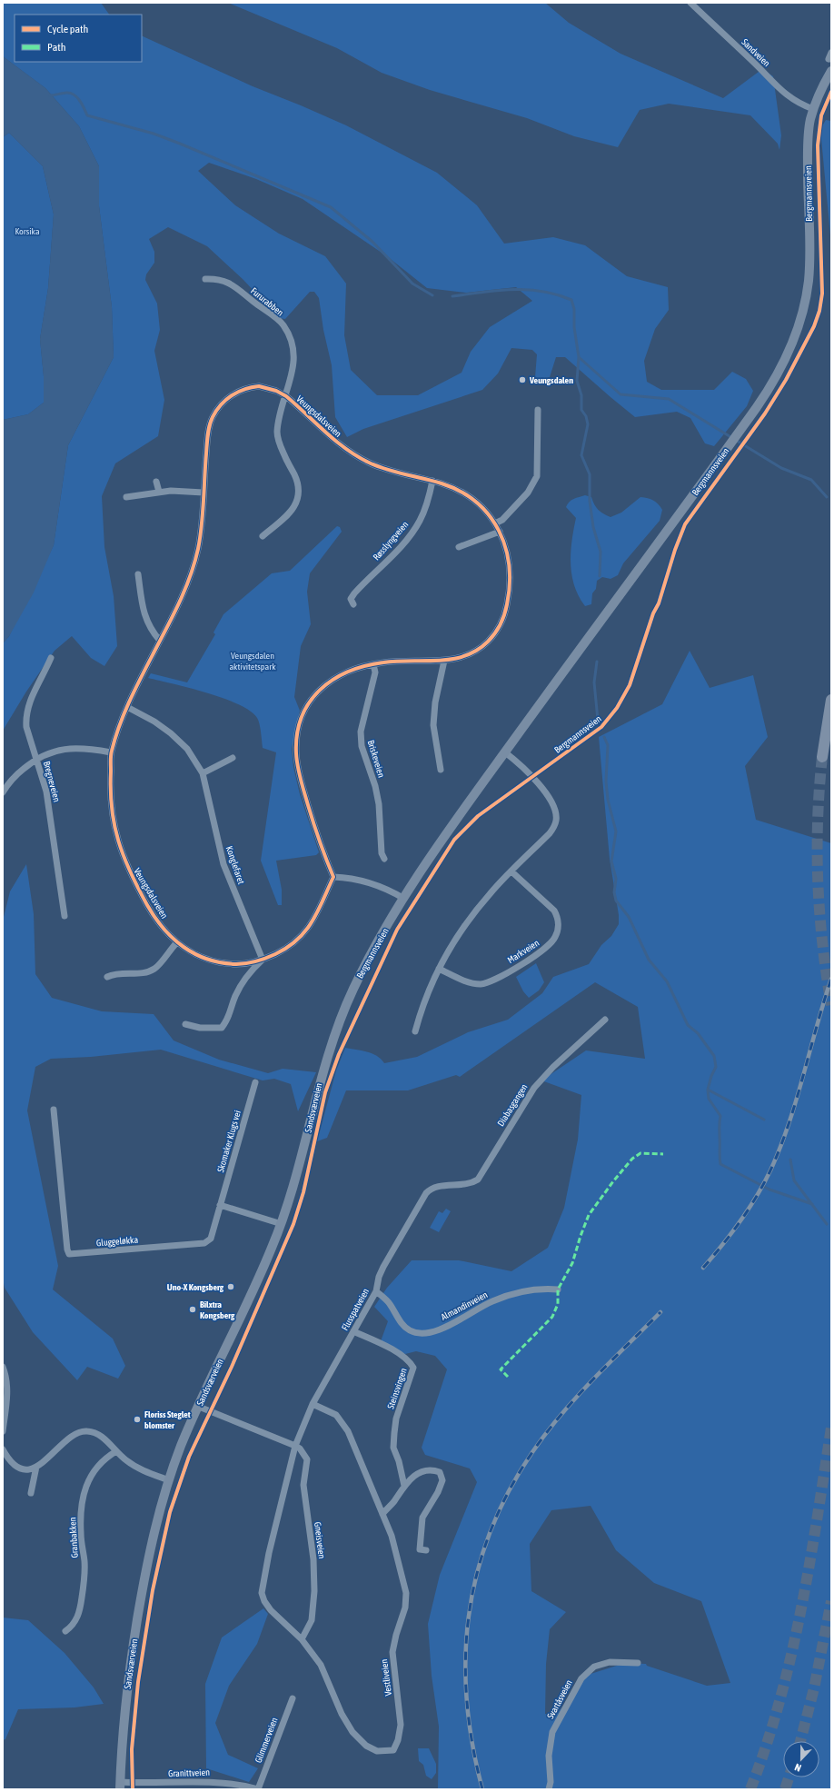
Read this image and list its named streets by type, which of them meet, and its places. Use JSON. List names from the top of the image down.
{
  "streets": {
    "main road": ["Bergmannsveien", "Sandsværveien"],
    "street": [
      "Sandveien",
      "Fururabben",
      "Veungsdalsveien",
      "Røsslyngveien",
      "Briskeveien",
      "Bregneveien",
      "Konglefaret",
      "Markveien",
      "Diabasgangen",
      "Skomaker Klugs vei",
      "Gluggeløkka",
      "Almandinveien",
      "Flusspatveien",
      "Steinsvingen",
      "Granbakken",
      "Gneisveien",
      "Vestliveien",
      "Svartåsveien",
      "Glimmerveien",
      "Granittveien"
    ]
  },
  "crossings": [
    ["Sandveien", "Bergmannsveien"],
    ["Bergmannsveien", "Sandsværveien"],
    ["Fururabben", "Veungsdalsveien"],
    ["Veungsdalsveien", "Røsslyngveien"],
    ["Veungsdalsveien", "Briskeveien"],
    ["Veungsdalsveien", "Konglefaret"],
    ["Diabasgangen", "Flusspatveien"],
    ["Sandsværveien", "Granittveien"],
    ["Skomaker Klugs vei", "Gluggeløkka"],
    ["Almandinveien", "Flusspatveien"],
    ["Flusspatveien", "Steinsvingen"],
    ["Flusspatveien", "Gneisveien"],
    ["Flusspatveien", "Vestliveien"],
    ["Gneisveien", "Vestliveien"],
    ["Glimmerveien", "Granittveien"]
  ],
  "parks": ["Korsika", "Veungsdalen aktivitetspark"],
  "places": [
    "Veungsdalen",
    "Uno-X Kongsberg",
    "Bilxtra Kongsberg",
    "Floriss Steglet blomster"
  ],
  "legend": ["Cycle path", "Path"],
  "north": "bottom"
}
